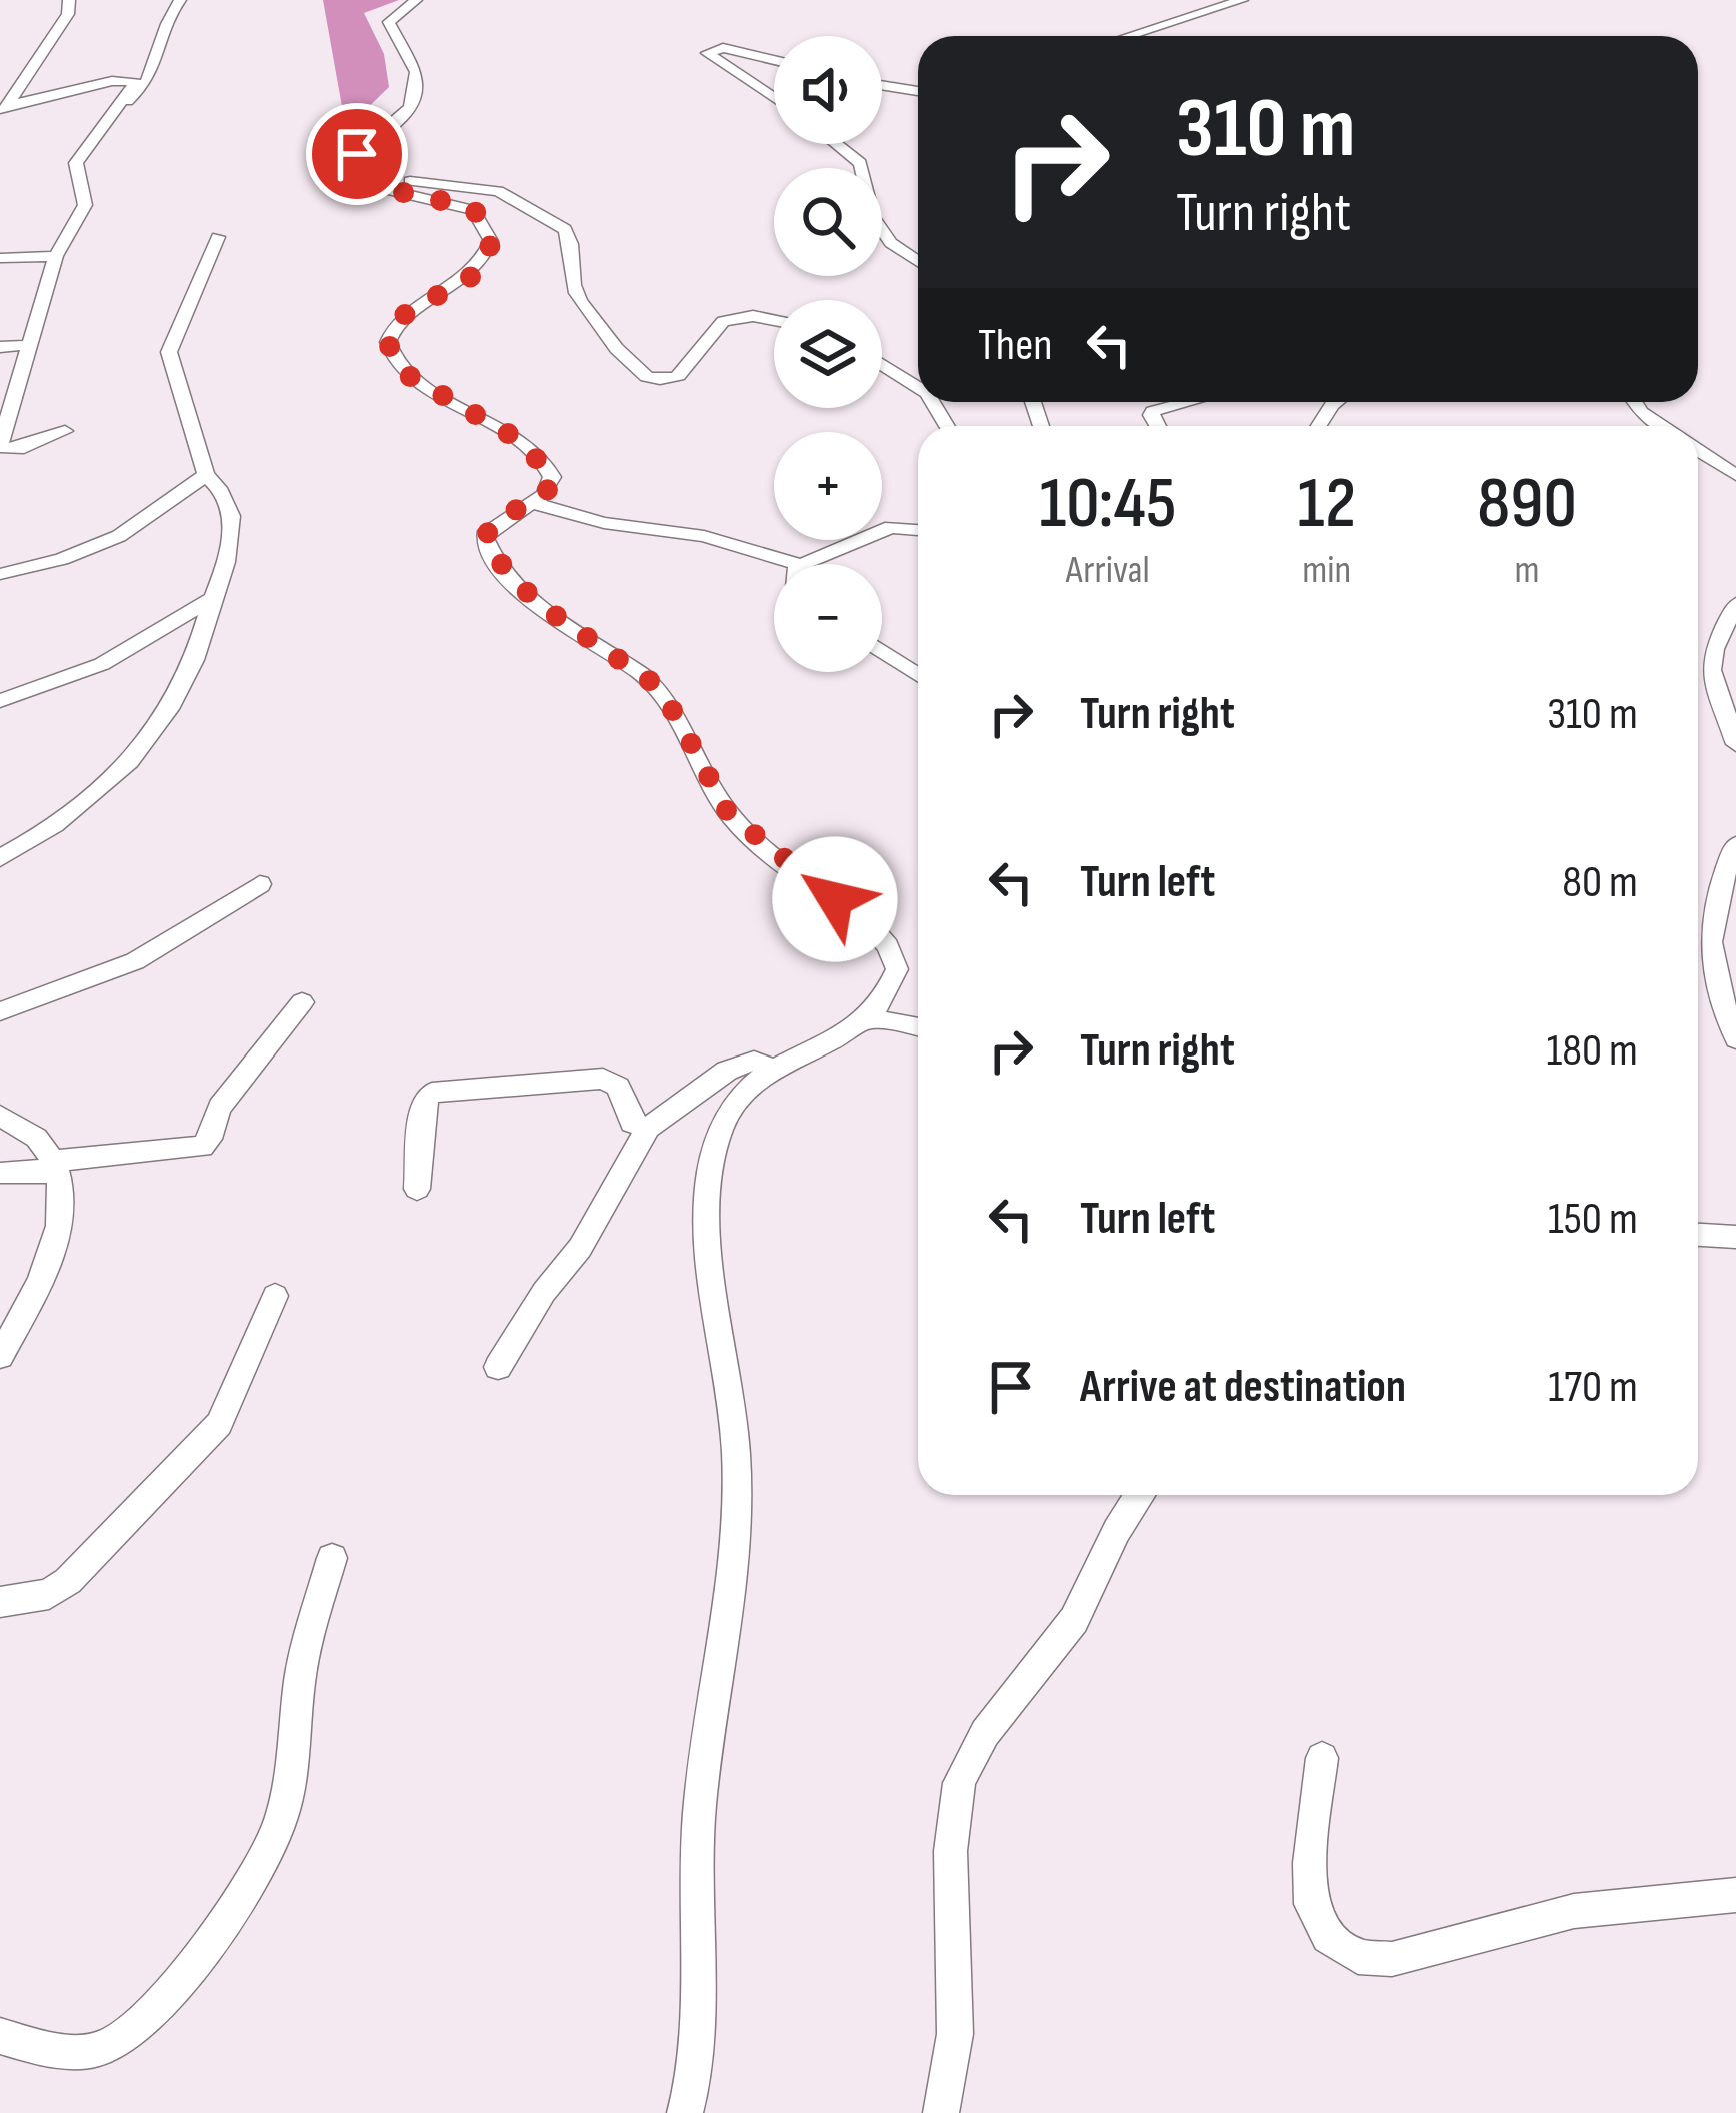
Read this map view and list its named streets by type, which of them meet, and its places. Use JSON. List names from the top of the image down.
{
  "page": {
    "map_buttons": ["+", "−"],
    "turn": ["310 m", "Turn right"],
    "then": "Then",
    "eta": [
      "10:45",
      "Arrival",
      "12",
      "min",
      "890",
      "m"
    ],
    "list": [
      {
        "name": "Turn right",
        "value": "310 m"
      },
      {
        "name": "Turn left",
        "value": "80 m"
      },
      {
        "name": "Turn right",
        "value": "180 m"
      },
      {
        "name": "Turn left",
        "value": "150 m"
      },
      {
        "name": "Arrive at destination",
        "value": "170 m"
      }
    ]
  }
}
